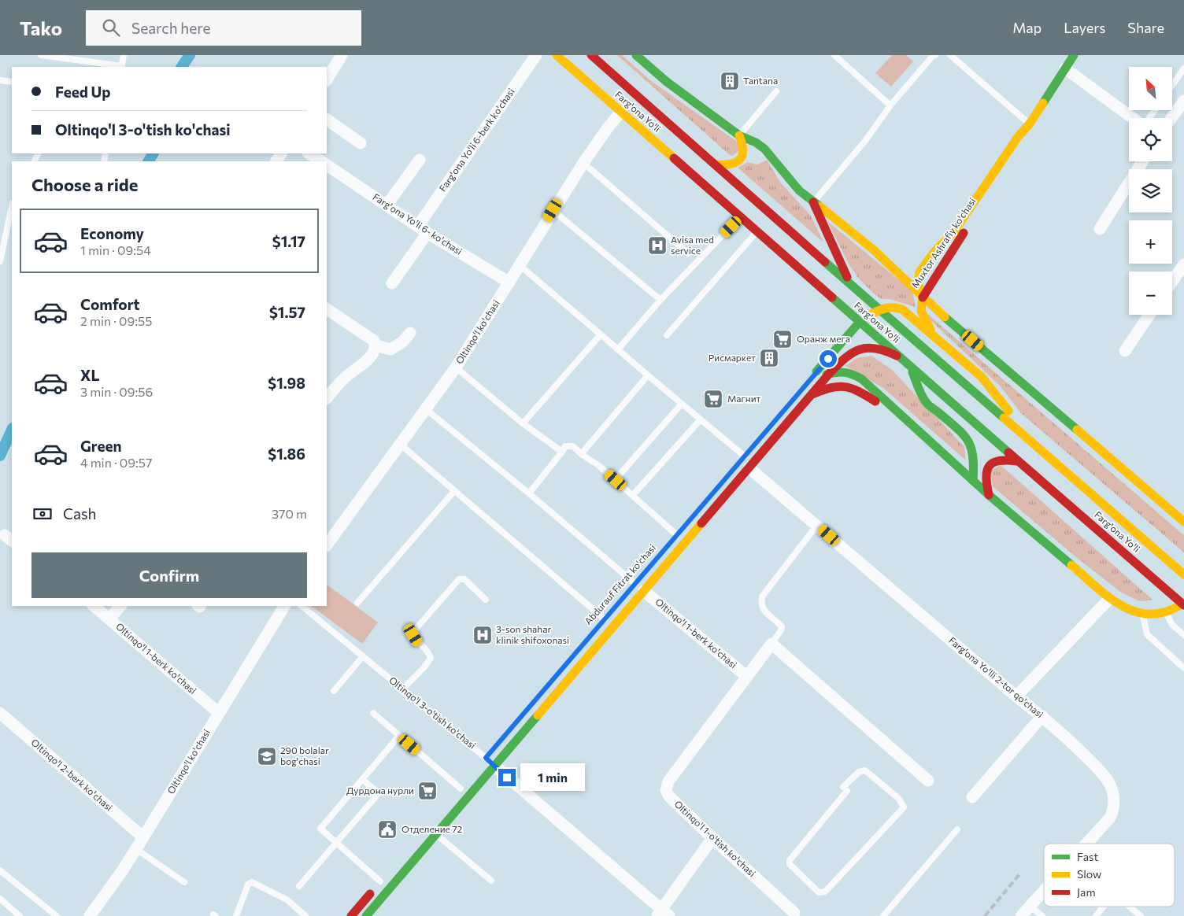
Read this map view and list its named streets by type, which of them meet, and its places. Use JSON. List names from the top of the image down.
{
  "streets": {
    "main road": ["Farg'ona Yo'li", "Muxtor Ashrafiy ko'chasi"],
    "street": [
      "Farg'ona Yo'li 6-berk ko'chasi",
      "Farg'ona Yo'li 6- ko'chasi",
      "Oltinqo'l ko'chasi",
      "Oltinqo'l 1-berk ko'chasi",
      "Farg'ona Yo'lli 2-tor qo'chasi",
      "Oltinqo'l 3-o'tish ko'chasi",
      "Oltinqo'l 2-berk ko'chasi",
      "Oltinqo'l 1-o'tish ko'chasi"
    ]
  },
  "crossings": [
    ["Farg'ona Yo'li", "Oltinqo'l ko'chasi"],
    ["Farg'ona Yo'li 6-berk ko'chasi", "Farg'ona Yo'li 6- ko'chasi"],
    ["Farg'ona Yo'li 6- ko'chasi", "Oltinqo'l ko'chasi"],
    ["Oltinqo'l ko'chasi", "Oltinqo'l 1-berk ko'chasi"],
    ["Oltinqo'l ko'chasi", "Oltinqo'l 2-berk ko'chasi"],
    ["Oltinqo'l 1-berk ko'chasi", "Oltinqo'l 1-o'tish ko'chasi"],
    ["Farg'ona Yo'lli 2-tor qo'chasi", "Oltinqo'l 1-o'tish ko'chasi"]
  ],
  "places": {
    "building": ["Tantana", "Рисмаркет"],
    "hospital": ["Avisa med service", "3-son shahar klinik shifoxonasi"],
    "supermarket": ["Оранж мега", "Магнит", "Дурдона нурли"],
    "school or university": ["290 bolalar bog'chasi"],
    "public building": ["Отделение 72"]
  },
  "legend": ["Fast", "Slow", "Jam"],
  "north": "top left",
  "page": {
    "header": "Tako",
    "search": "Search here",
    "nav": ["Map", "Layers", "Share"],
    "map_buttons": ["+", "−"],
    "banner": ["Feed Up", "Oltinqo'l 3-o'tish ko'chasi"],
    "heading": "Choose a ride",
    "list": [
      {
        "name": "Economy",
        "note": "1 min · 09:54",
        "value": "$1.17"
      },
      {
        "name": "Comfort",
        "note": "2 min · 09:55",
        "value": "$1.57"
      },
      {
        "name": "XL",
        "note": "3 min · 09:56",
        "value": "$1.98"
      },
      {
        "name": "Green",
        "note": "4 min · 09:57",
        "value": "$1.86"
      }
    ],
    "pay": ["Cash", "370 m"],
    "buttons": "Confirm",
    "bubble": "1 min"
  }
}
